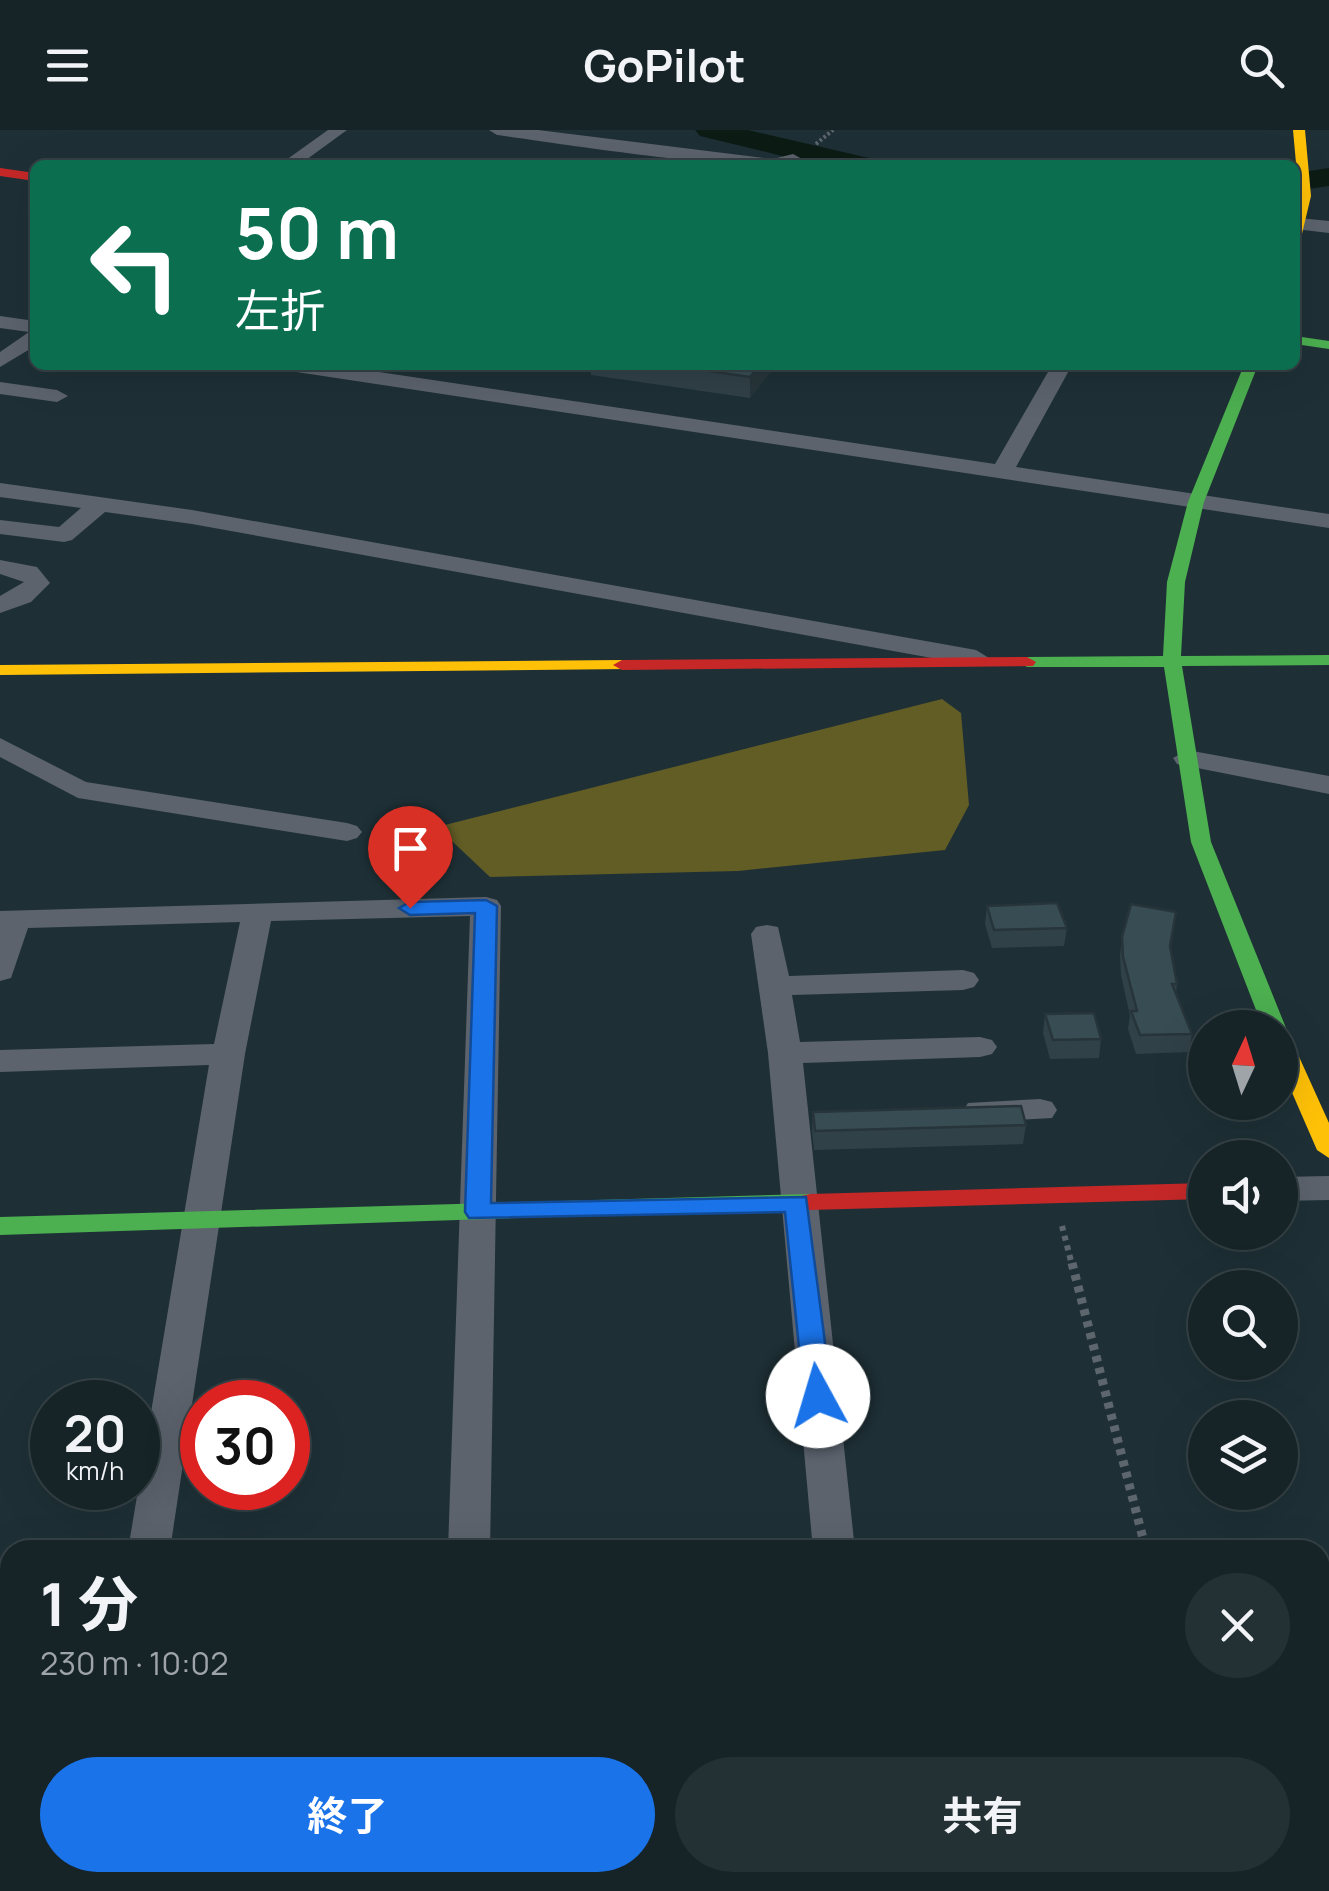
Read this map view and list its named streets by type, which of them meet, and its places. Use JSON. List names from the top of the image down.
{
  "north": "top",
  "page": {
    "header": "GoPilot",
    "turn": ["50 m", "左折"],
    "speed": "20 km/h",
    "limit": "30",
    "heading": ["1 分", "230 m · 10:02"],
    "buttons": ["終了", "共有"]
  }
}
